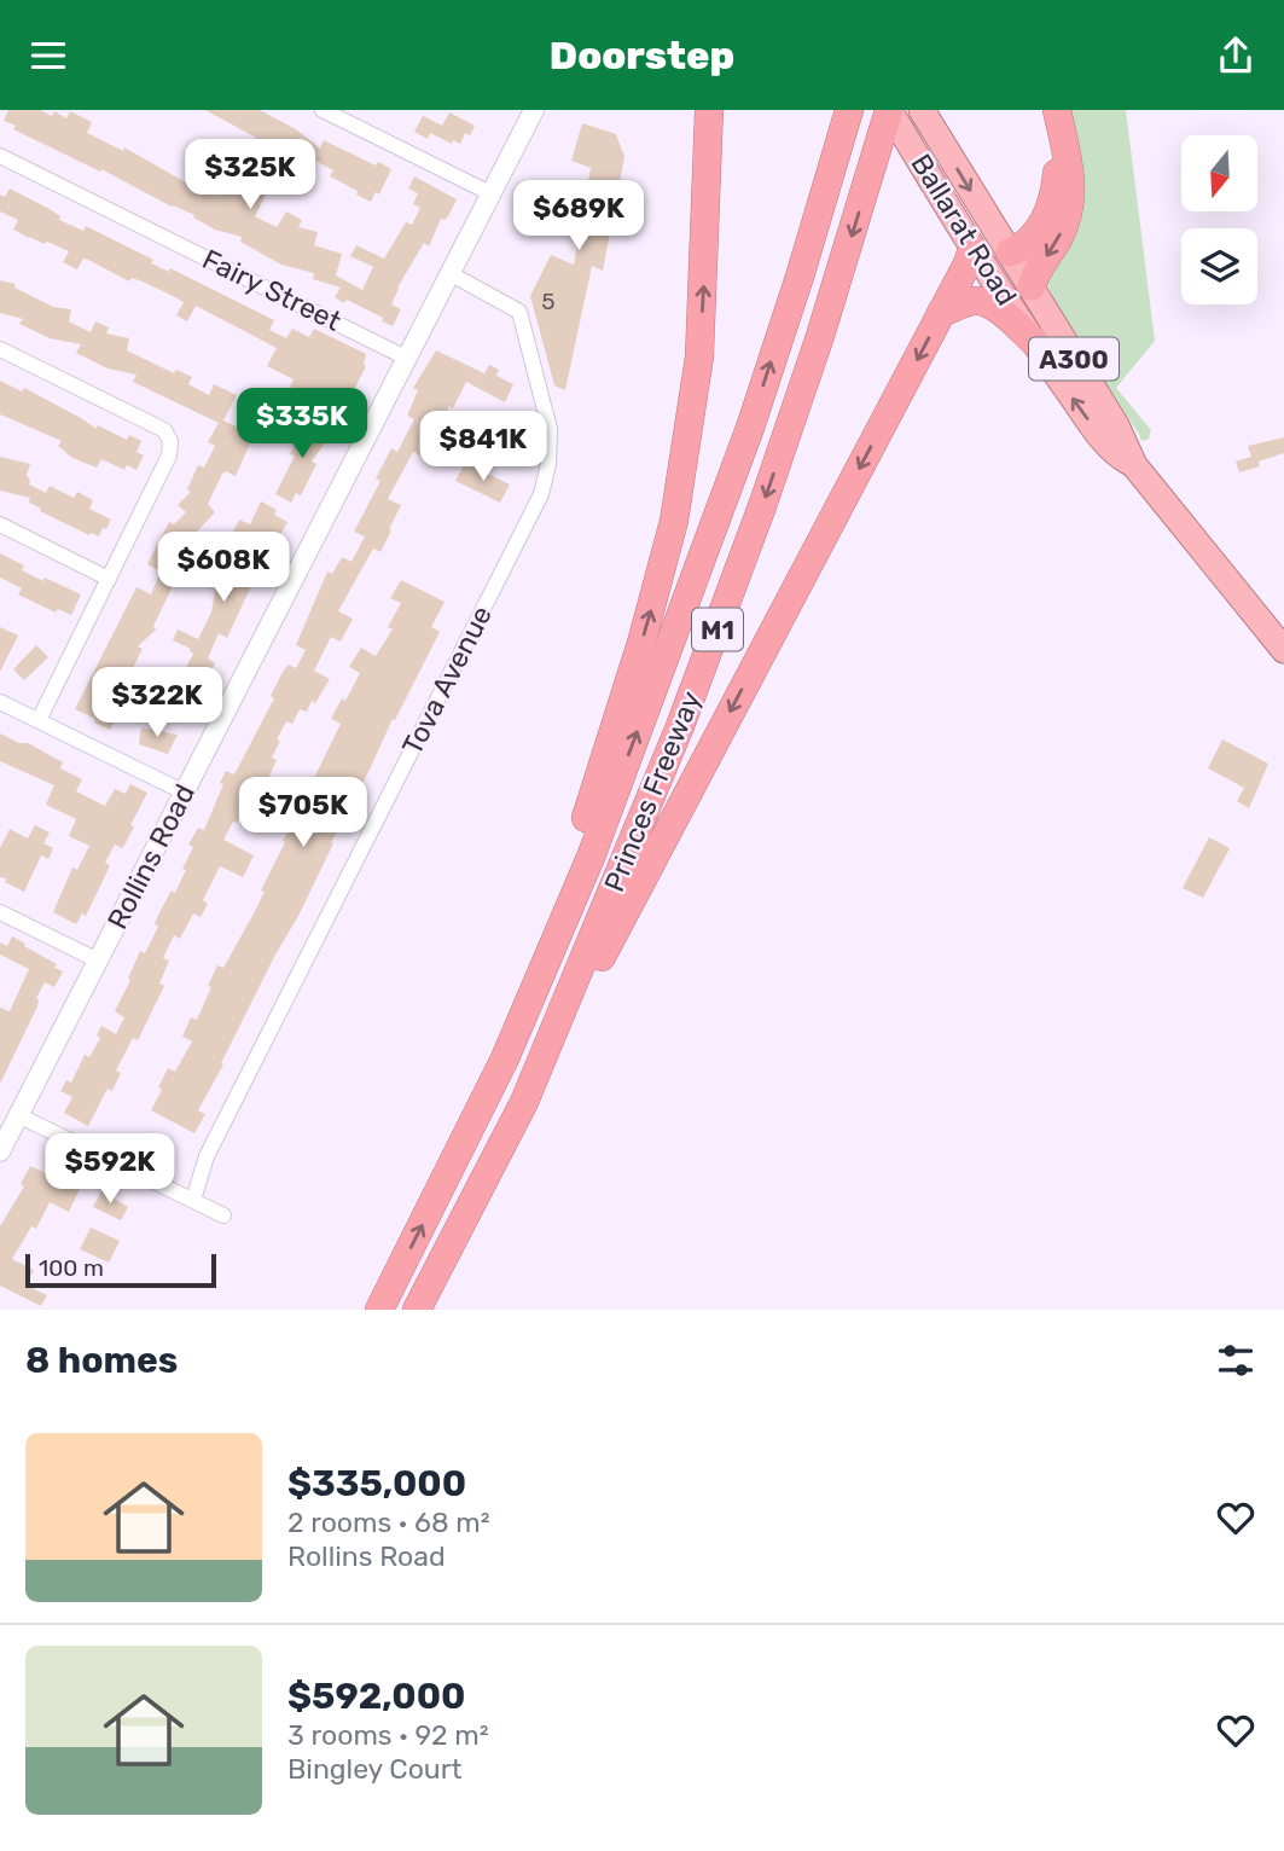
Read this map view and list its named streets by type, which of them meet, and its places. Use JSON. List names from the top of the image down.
{
  "streets": {
    "highway": [
      "Ballarat Road",
      "A300",
      "M1",
      "Princes Freeway"
    ],
    "street": ["Fairy Street", "Tova Avenue", "Rollins Road"]
  },
  "crossings": [
    ["Ballarat Road", "Princes Freeway"],
    ["Fairy Street", "Rollins Road"],
    ["Tova Avenue", "Rollins Road"]
  ],
  "house_numbers": ["5"],
  "scale_bar": "100 m",
  "north": "bottom",
  "page": {
    "header": "Doorstep",
    "price": [
      "$325K",
      "$689K",
      "$335K",
      "$841K",
      "$608K",
      "$322K",
      "$705K",
      "$592K"
    ],
    "scale": "100 m",
    "heading": "8 homes",
    "list": [
      {
        "name": "$335,000",
        "note": "2 rooms · 68 m² · Rollins Road"
      },
      {
        "name": "$592,000",
        "note": "3 rooms · 92 m² · Bingley Court"
      }
    ]
  }
}
